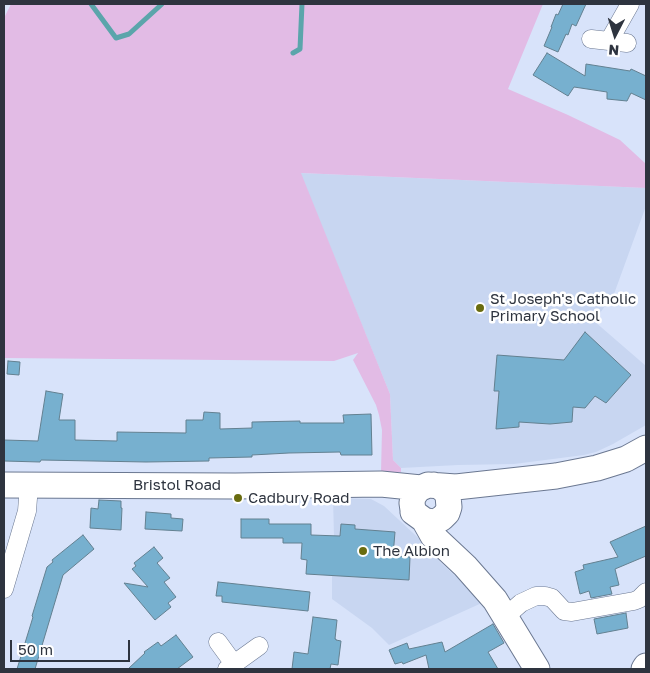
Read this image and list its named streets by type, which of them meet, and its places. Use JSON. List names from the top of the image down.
{
  "streets": {
    "main road": ["Bristol Road"]
  },
  "places": ["St Joseph's Catholic Primary School", "Cadbury Road", "The Albion"],
  "scale_bar": "50 m",
  "north": "bottom"
}
